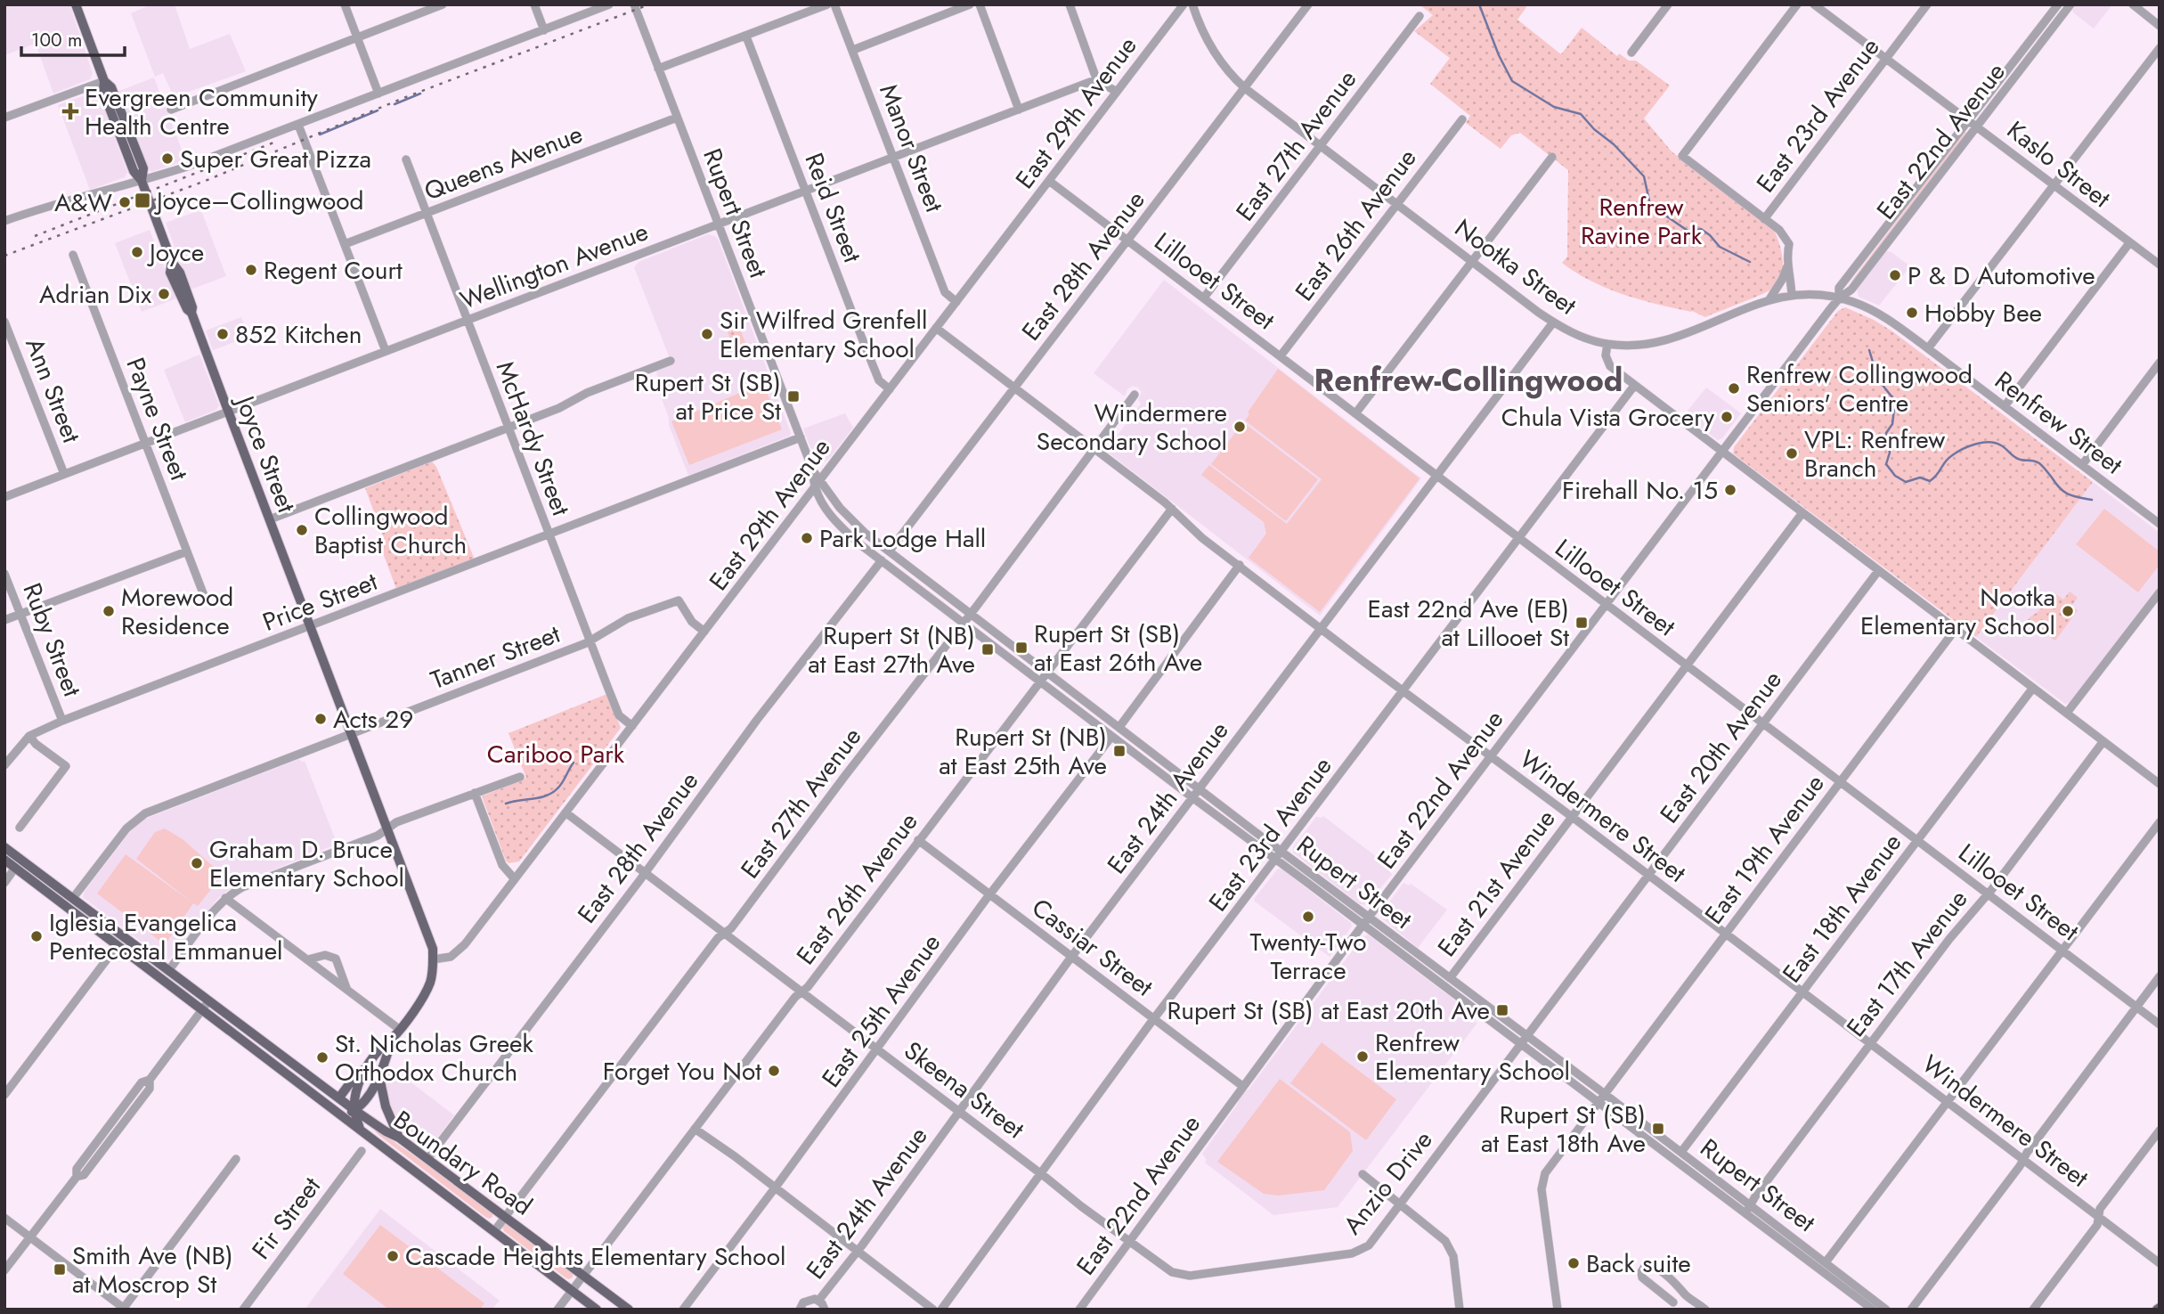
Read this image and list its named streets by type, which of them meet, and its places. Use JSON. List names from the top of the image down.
{
  "streets": {
    "main road": ["Joyce Street", "Boundary Road"],
    "street": [
      "East 29th Avenue",
      "East 23rd Avenue",
      "East 22nd Avenue",
      "East 27th Avenue",
      "Manor Street",
      "Queens Avenue",
      "Kaslo Street",
      "Reid Street",
      "Rupert Street",
      "East 26th Avenue",
      "Wellington Avenue",
      "East 28th Avenue",
      "Nootka Street",
      "Lillooet Street",
      "Ann Street",
      "Payne Street",
      "Renfrew Street",
      "McHardy Street",
      "Price Street",
      "Ruby Street",
      "Tanner Street",
      "East 20th Avenue",
      "East 24th Avenue",
      "Windermere Street",
      "East 19th Avenue",
      "East 21st Avenue",
      "East 18th Avenue",
      "Cassiar Street",
      "East 17th Avenue",
      "East 25th Avenue",
      "Skeena Street",
      "Anzio Drive",
      "Fir Street"
    ]
  },
  "crossings": [
    ["East 29th Avenue", "Manor Street"],
    ["East 29th Avenue", "Reid Street"],
    ["East 29th Avenue", "Rupert Street"],
    ["East 29th Avenue", "Lillooet Street"],
    ["East 29th Avenue", "McHardy Street"],
    ["East 29th Avenue", "Joyce Street"],
    ["East 29th Avenue", "Tanner Street"],
    ["East 29th Avenue", "Windermere Street"],
    ["East 29th Avenue", "Skeena Street"],
    ["East 23rd Avenue", "Kaslo Street"],
    ["East 23rd Avenue", "Rupert Street"],
    ["East 23rd Avenue", "Lillooet Street"],
    ["East 23rd Avenue", "Windermere Street"],
    ["East 23rd Avenue", "Cassiar Street"],
    ["East 23rd Avenue", "Skeena Street"],
    ["East 22nd Avenue", "Kaslo Street"],
    ["East 22nd Avenue", "Rupert Street"],
    ["East 22nd Avenue", "Lillooet Street"],
    ["East 22nd Avenue", "Renfrew Street"],
    ["East 22nd Avenue", "Windermere Street"],
    ["East 22nd Avenue", "Cassiar Street"],
    ["East 22nd Avenue", "Skeena Street"],
    ["East 22nd Avenue", "Anzio Drive"],
    ["East 27th Avenue", "Rupert Street"],
    ["East 27th Avenue", "Nootka Street"],
    ["East 27th Avenue", "Lillooet Street"],
    ["East 27th Avenue", "Windermere Street"],
    ["East 27th Avenue", "Skeena Street"],
    ["East 27th Avenue", "Boundary Road"],
    ["Manor Street", "Wellington Avenue"],
    ["Queens Avenue", "Rupert Street"],
    ["Queens Avenue", "McHardy Street"],
    ["Reid Street", "Wellington Avenue"],
    ["Rupert Street", "East 26th Avenue"],
    ["Rupert Street", "Wellington Avenue"],
    ["Rupert Street", "East 28th Avenue"],
    ["Rupert Street", "Price Street"],
    ["Rupert Street", "East 20th Avenue"],
    ["Rupert Street", "East 24th Avenue"],
    ["Rupert Street", "East 19th Avenue"],
    ["Rupert Street", "East 21st Avenue"],
    ["Rupert Street", "East 18th Avenue"],
    ["Rupert Street", "East 17th Avenue"],
    ["Rupert Street", "East 25th Avenue"],
    ["Rupert Street", "Anzio Drive"],
    ["East 26th Avenue", "Nootka Street"],
    ["East 26th Avenue", "Lillooet Street"],
    ["East 26th Avenue", "Windermere Street"],
    ["East 26th Avenue", "Cassiar Street"],
    ["East 26th Avenue", "Skeena Street"],
    ["East 26th Avenue", "Boundary Road"],
    ["Wellington Avenue", "Ann Street"],
    ["Wellington Avenue", "Payne Street"],
    ["Wellington Avenue", "McHardy Street"],
    ["Wellington Avenue", "Joyce Street"],
    ["East 28th Avenue", "Nootka Street"],
    ["East 28th Avenue", "Lillooet Street"],
    ["East 28th Avenue", "Windermere Street"],
    ["East 28th Avenue", "Skeena Street"],
    ["East 28th Avenue", "Boundary Road"],
    ["Nootka Street", "Renfrew Street"],
    ["Nootka Street", "East 24th Avenue"],
    ["Lillooet Street", "East 20th Avenue"],
    ["Lillooet Street", "East 24th Avenue"],
    ["Lillooet Street", "East 19th Avenue"],
    ["Lillooet Street", "East 21st Avenue"],
    ["Lillooet Street", "East 18th Avenue"],
    ["Lillooet Street", "East 17th Avenue"],
    ["McHardy Street", "Price Street"],
    ["McHardy Street", "Tanner Street"],
    ["Joyce Street", "Price Street"],
    ["Joyce Street", "Tanner Street"],
    ["Price Street", "Ruby Street"],
    ["Tanner Street", "Boundary Road"],
    ["East 20th Avenue", "Windermere Street"],
    ["East 20th Avenue", "Anzio Drive"],
    ["East 24th Avenue", "Windermere Street"],
    ["East 24th Avenue", "Cassiar Street"],
    ["East 24th Avenue", "Skeena Street"],
    ["Windermere Street", "East 19th Avenue"],
    ["Windermere Street", "East 21st Avenue"],
    ["Windermere Street", "East 18th Avenue"],
    ["Windermere Street", "East 17th Avenue"],
    ["Cassiar Street", "East 25th Avenue"],
    ["East 25th Avenue", "Skeena Street"],
    ["Skeena Street", "Anzio Drive"]
  ],
  "districts": ["Renfrew-Collingwood"],
  "parks": ["Renfrew Ravine Park", "Cariboo Park"],
  "places": {
    "health": ["Evergreen Community Health Centre"],
    "other": [
      "Super Great Pizza",
      "A&W",
      "Joyce",
      "Regent Court",
      "P & D Automotive",
      "Adrian Dix",
      "Hobby Bee",
      "852 Kitchen",
      "Sir Wilfred Grenfell Elementary School",
      "Renfrew Collingwood Seniors' Centre",
      "Chula Vista Grocery",
      "Windermere Secondary School",
      "VPL: Renfrew Branch",
      "Firehall No. 15",
      "Collingwood Baptist Church",
      "Park Lodge Hall",
      "Morewood Residence",
      "Nootka Elementary School",
      "Acts 29",
      "Graham D. Bruce Elementary School",
      "Twenty-Two Terrace",
      "Iglesia Evangelica Pentecostal Emmanuel",
      "Renfrew Elementary School",
      "St. Nicholas Greek Orthodox Church",
      "Forget You Not",
      "Cascade Heights Elementary School",
      "Back suite"
    ],
    "transit": [
      "Joyce–Collingwood",
      "Rupert St (SB) at Price St",
      "East 22nd Ave (EB) at Lillooet St",
      "Rupert St (SB) at East 26th Ave",
      "Rupert St (NB) at East 27th Ave",
      "Rupert St (NB) at East 25th Ave",
      "Rupert St (SB) at East 20th Ave",
      "Rupert St (SB) at East 18th Ave",
      "Smith Ave (NB) at Moscrop St"
    ]
  },
  "scale_bar": "100 m"
}
